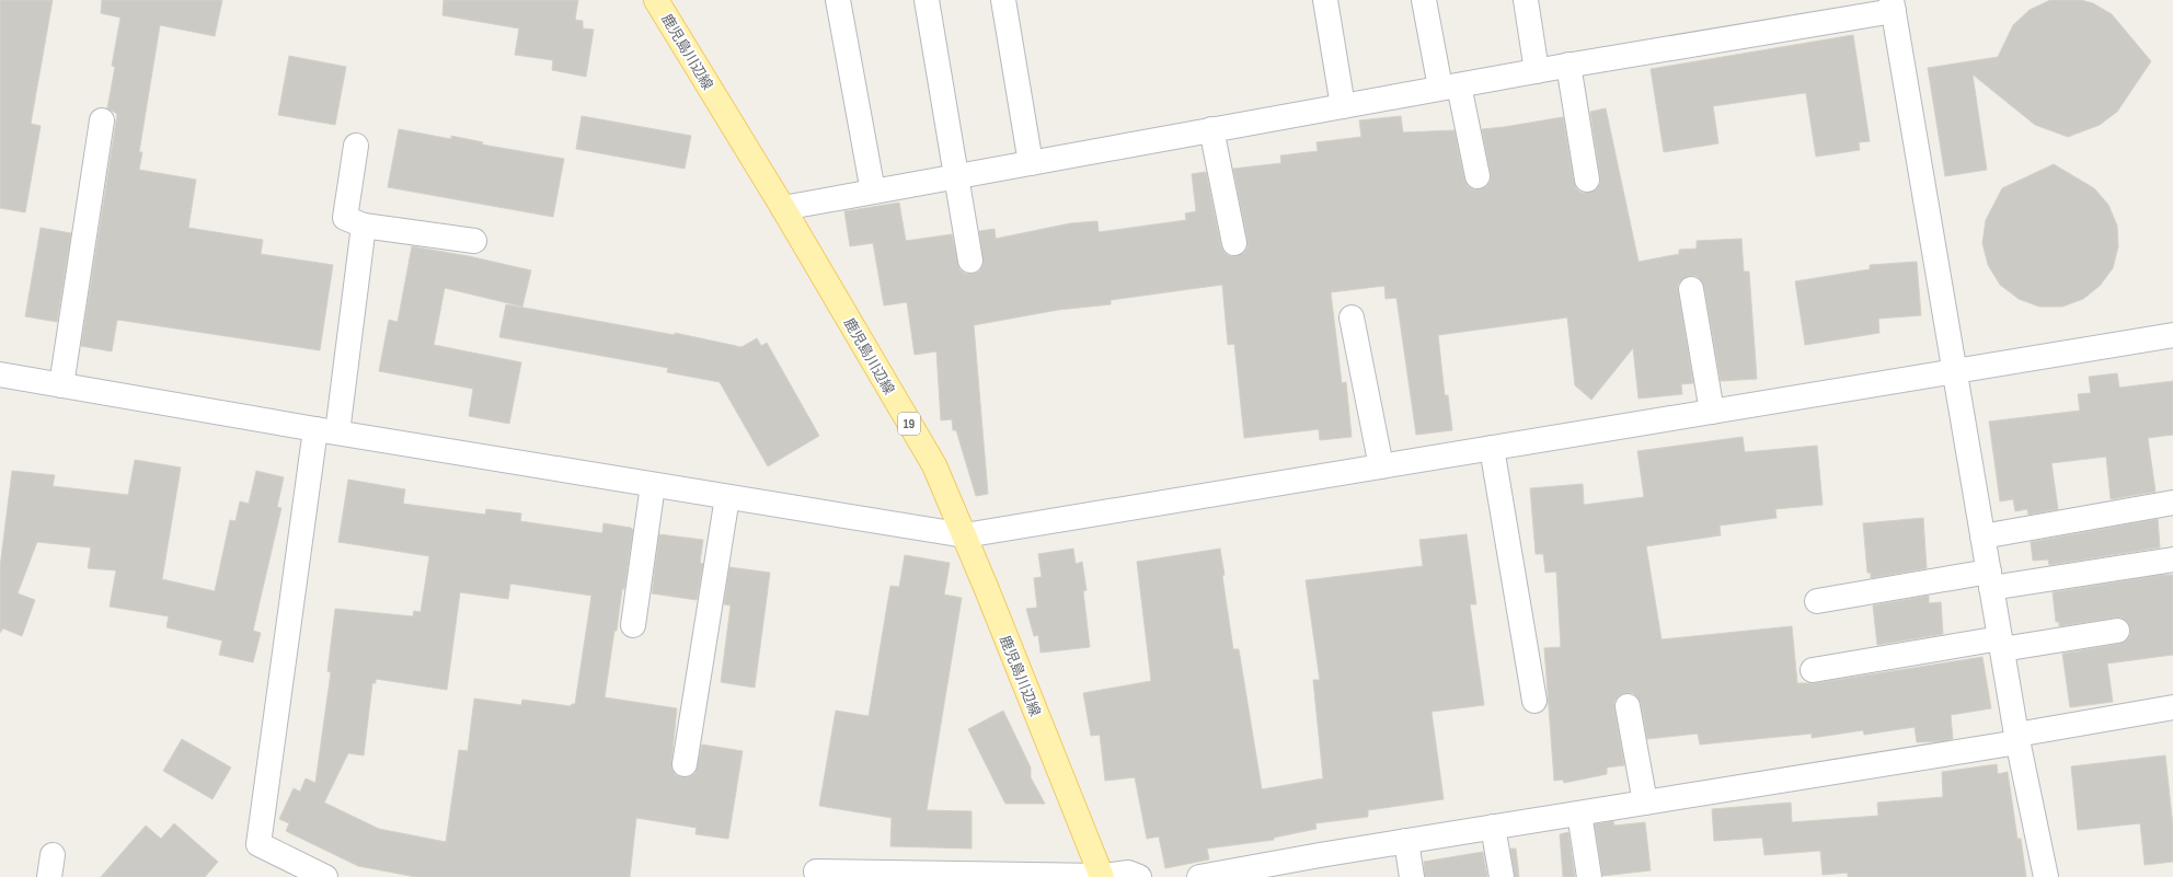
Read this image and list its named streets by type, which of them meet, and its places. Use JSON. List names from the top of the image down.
{
  "streets": {
    "main road": ["鹿児島川辺線", "19"]
  }
}
